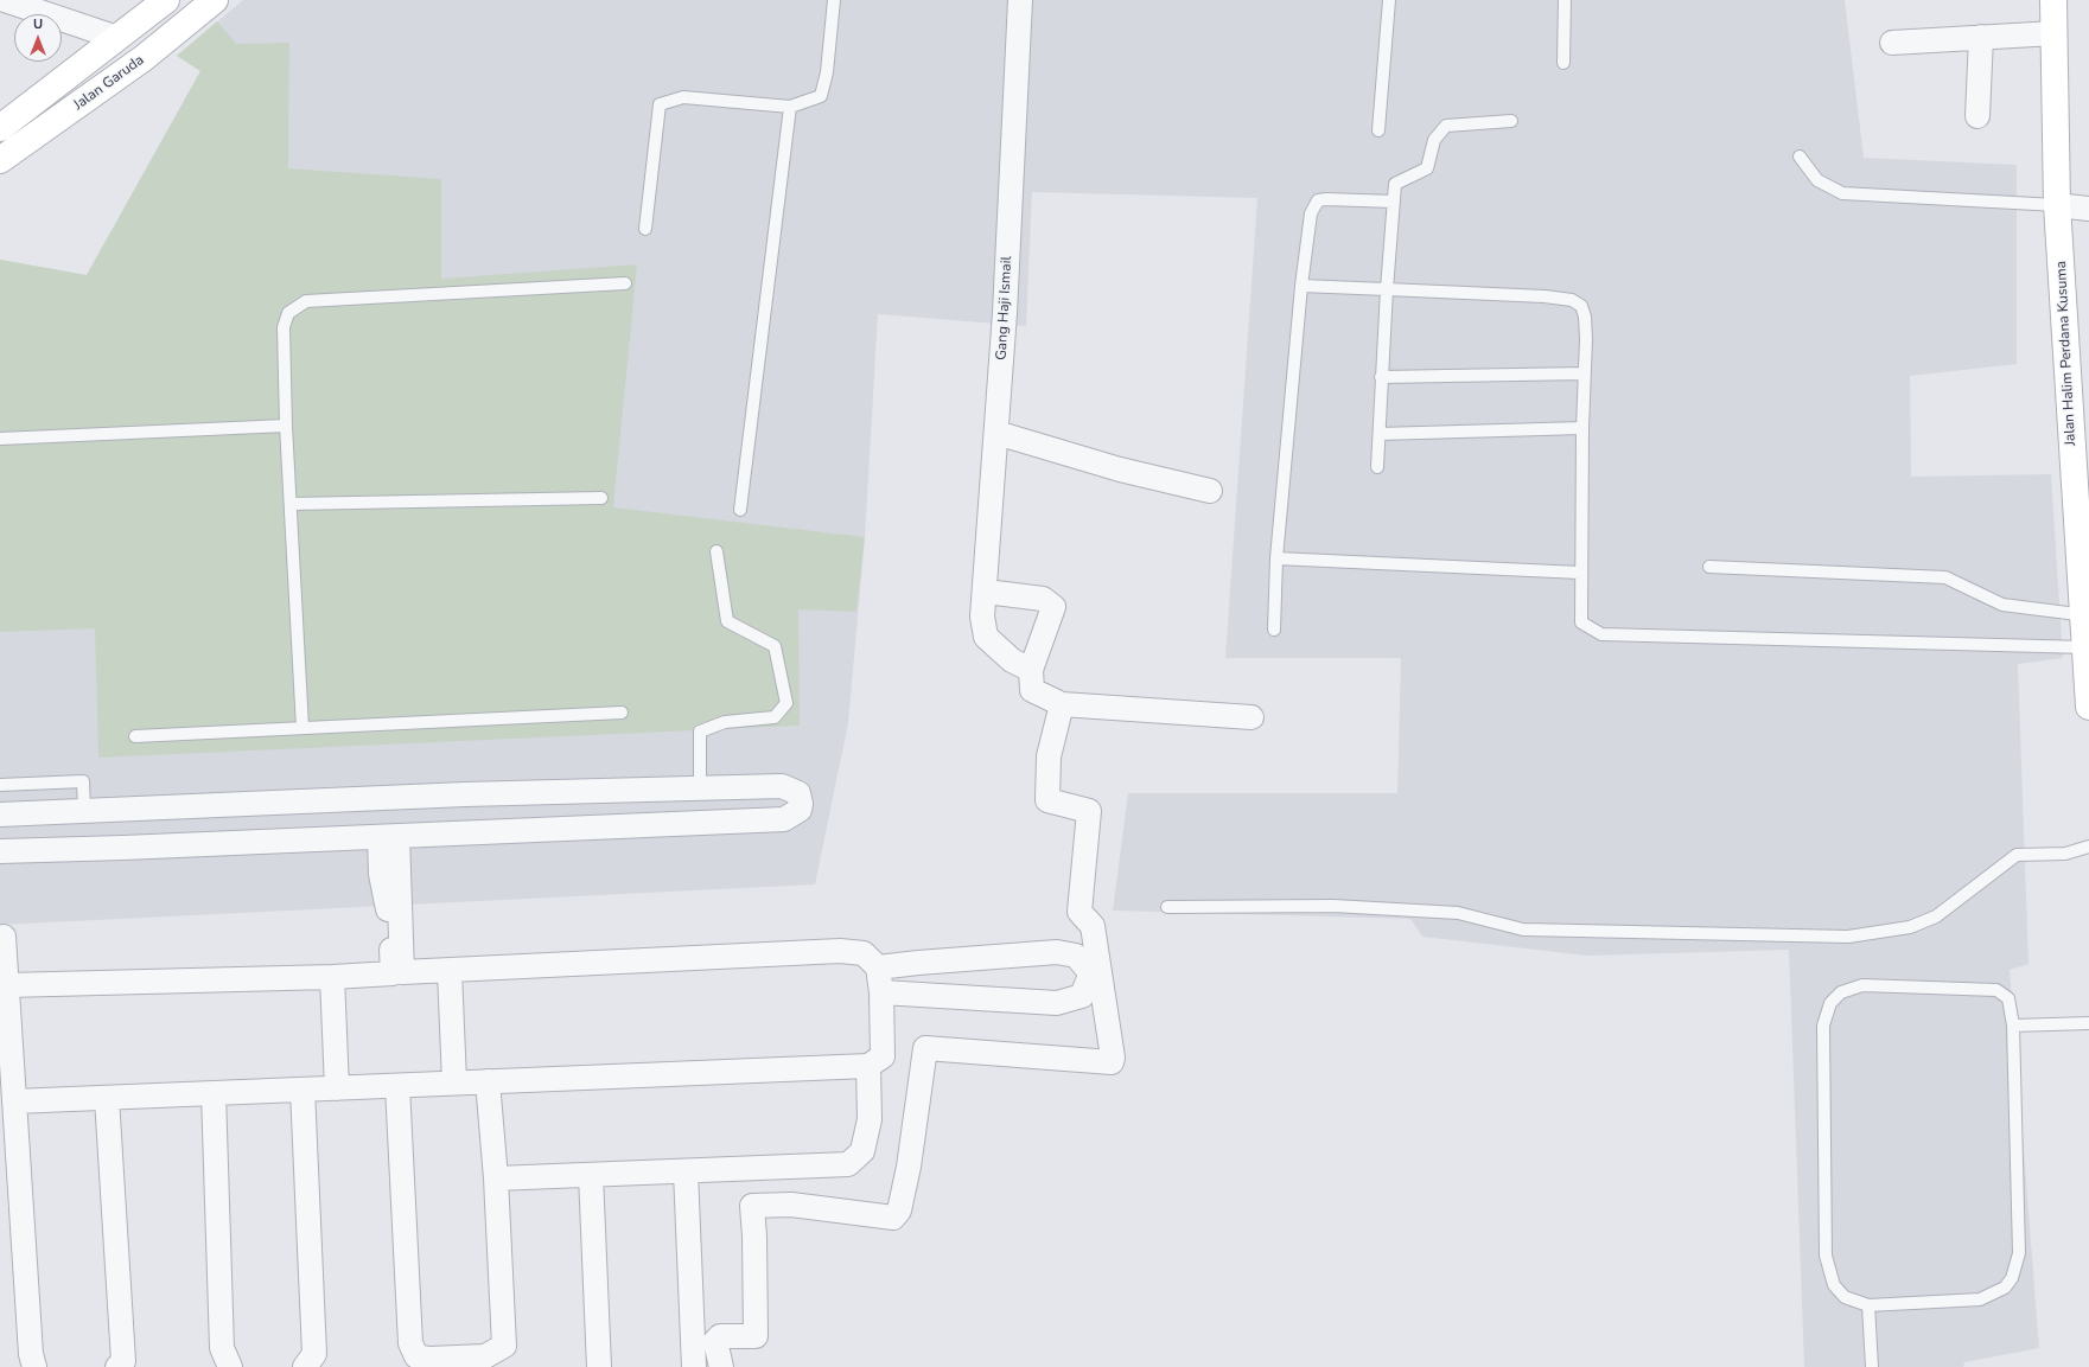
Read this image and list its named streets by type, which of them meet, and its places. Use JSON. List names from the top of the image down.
{
  "streets": {
    "main road": ["Jalan Garuda", "Jalan Halim Perdana Kusuma"],
    "street": ["Gang Haji Ismail"]
  },
  "north": "top"
}
